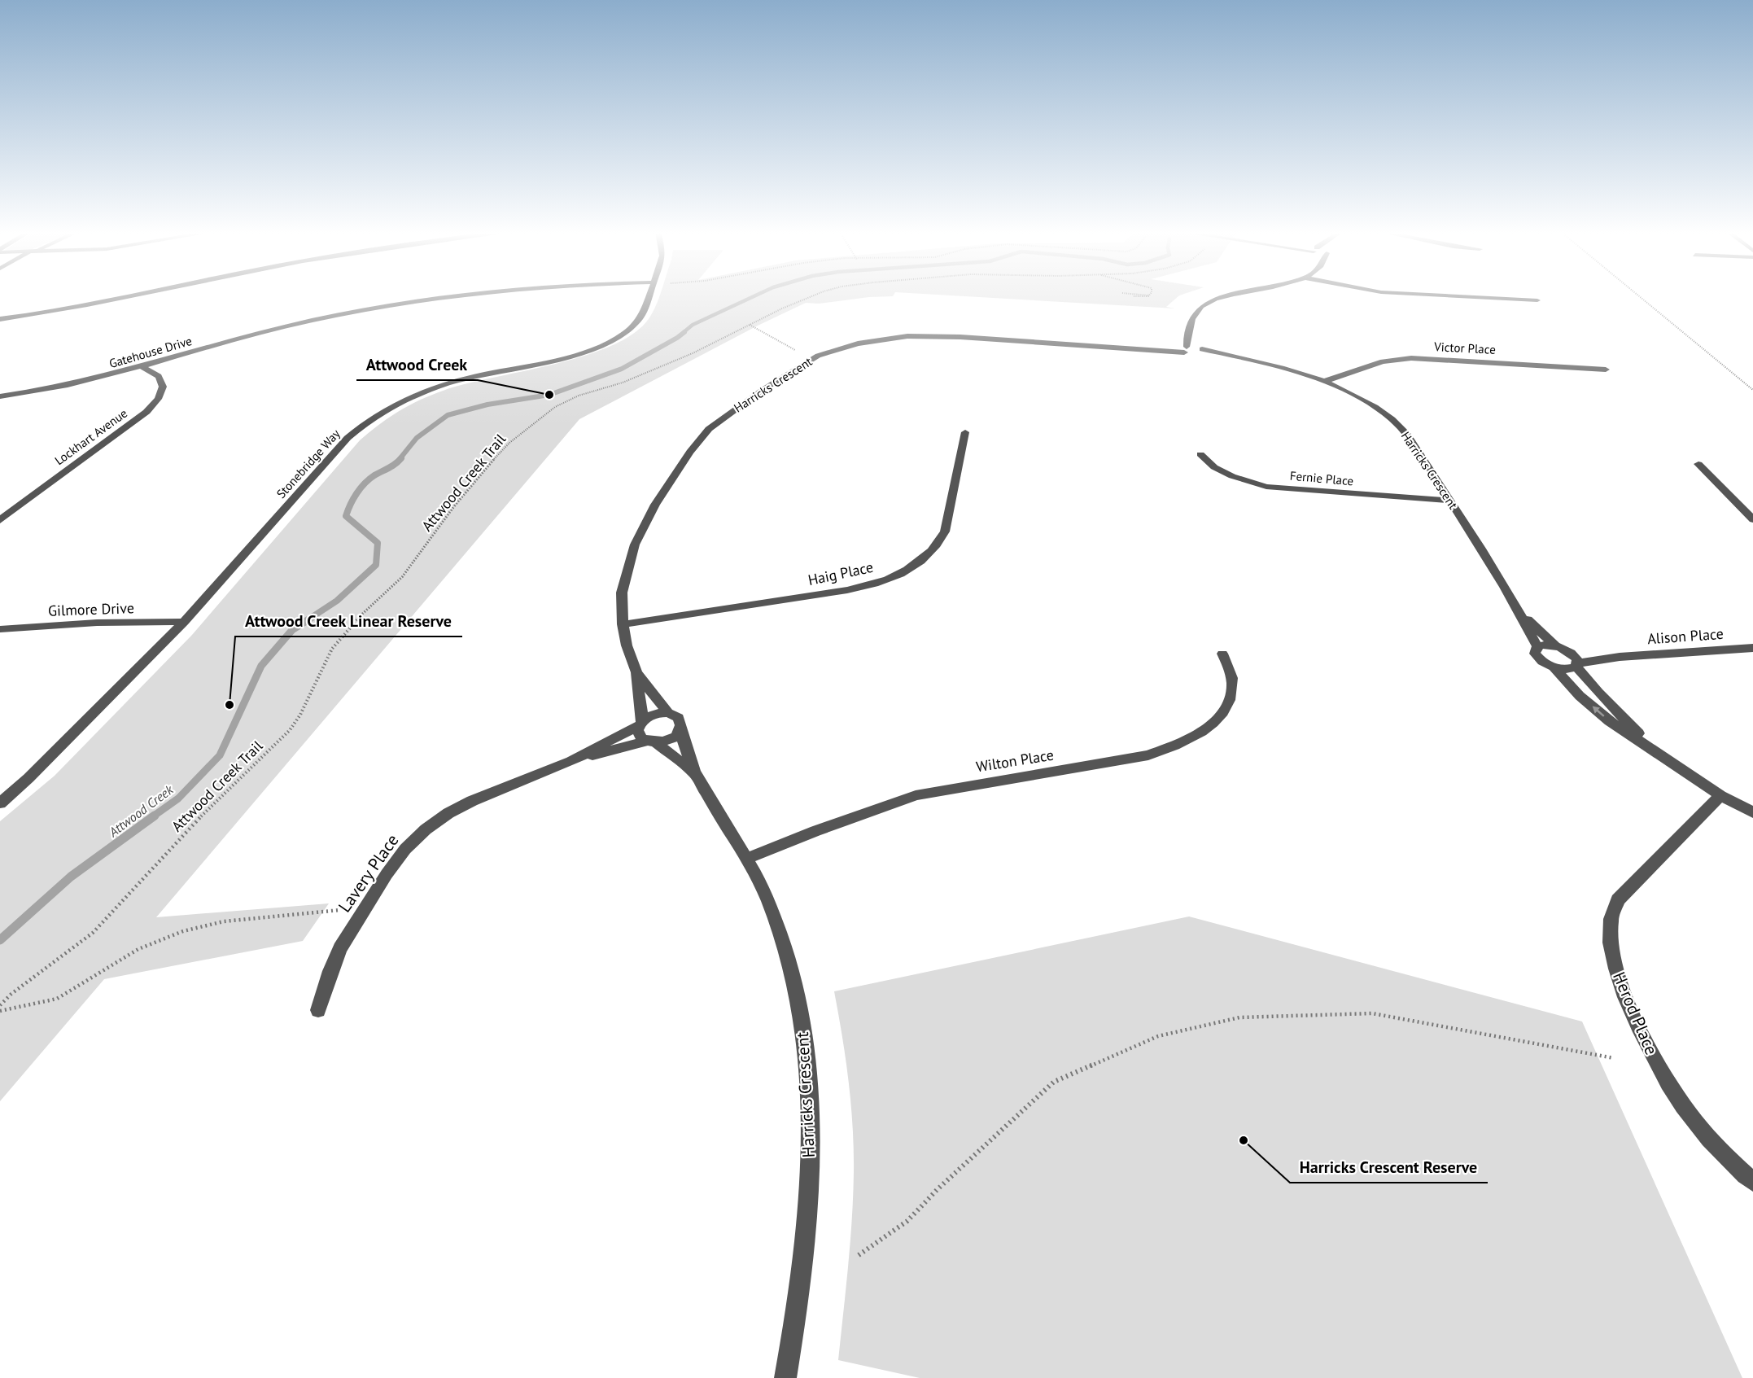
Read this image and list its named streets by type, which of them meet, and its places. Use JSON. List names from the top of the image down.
{
  "streets": {
    "street": [
      "Victor Place",
      "Gatehouse Drive",
      "Harricks Crescent",
      "Lockhart Avenue",
      "Stonebridge Way",
      "Fernie Place",
      "Haig Place",
      "Gilmore Drive",
      "Alison Place",
      "Wilton Place",
      "Lavery Place",
      "Herod Place"
    ],
    "path": ["Attwood Creek Trail"]
  },
  "crossings": [
    ["Victor Place", "Harricks Crescent"],
    ["Gatehouse Drive", "Lockhart Avenue"],
    ["Harricks Crescent", "Fernie Place"],
    ["Harricks Crescent", "Haig Place"],
    ["Harricks Crescent", "Alison Place"],
    ["Harricks Crescent", "Wilton Place"],
    ["Harricks Crescent", "Lavery Place"],
    ["Stonebridge Way", "Gilmore Drive"]
  ],
  "water": ["Attwood Creek"],
  "places": ["Attwood Creek", "Attwood Creek Linear Reserve", "Harricks Crescent Reserve"]
}
